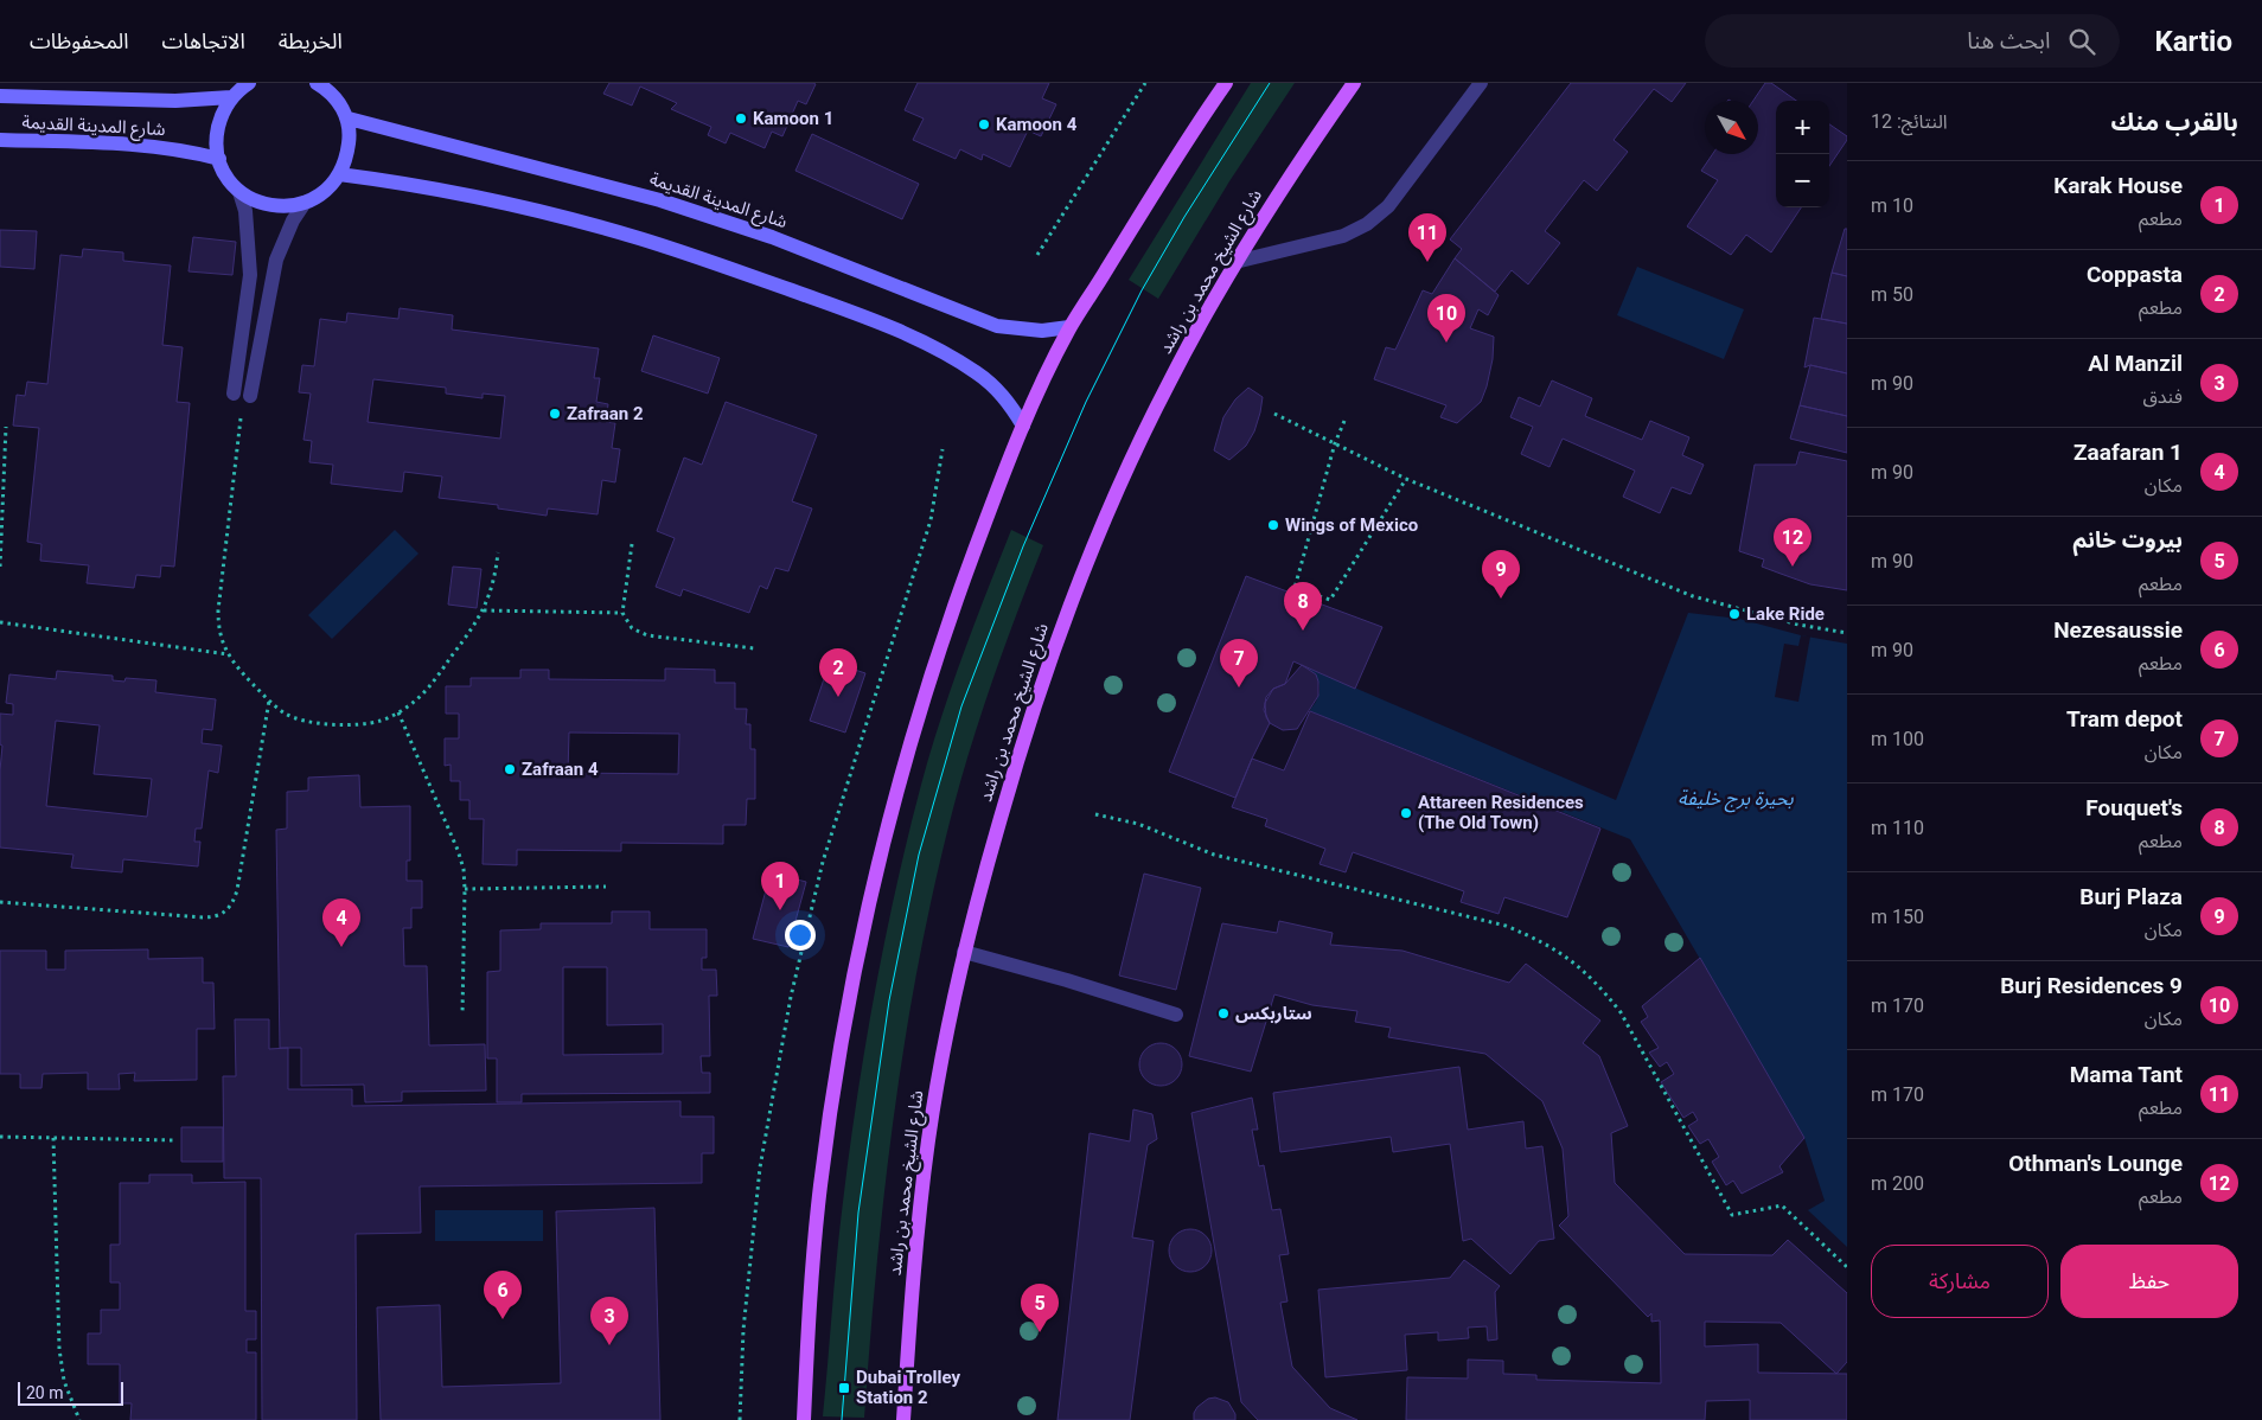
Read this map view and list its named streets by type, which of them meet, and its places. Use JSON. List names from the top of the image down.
{
  "streets": {
    "main road": ["شارع الشيخ محمد بن راشد"],
    "street": ["شارع المدينة القديمة"]
  },
  "water": ["بحيرة برج خليفة"],
  "places": {
    "other": [
      "Kamoon 1",
      "Kamoon 4",
      "Zafraan 2",
      "Wings of Mexico",
      "Lake Ride",
      "Zafraan 4",
      "Attareen Residences (The Old Town)",
      "ستاربكس"
    ],
    "transit": ["Dubai Trolley Station 2"]
  },
  "scale_bar": "20 m",
  "north": "bottom right",
  "page": {
    "header": "Kartio",
    "search": "ابحث هنا",
    "nav": ["الخريطة", "الاتجاهات", "المحفوظات"],
    "heading": ["بالقرب منك", "النتائج: 12"],
    "map_buttons": ["+", "−"],
    "list": [
      {
        "mark": "1",
        "name": "Karak House",
        "note": "مطعم",
        "value": "10 m"
      },
      {
        "mark": "2",
        "name": "Coppasta",
        "note": "مطعم",
        "value": "50 m"
      },
      {
        "mark": "3",
        "name": "Al Manzil",
        "note": "فندق",
        "value": "90 m"
      },
      {
        "mark": "4",
        "name": "Zaafaran 1",
        "note": "مكان",
        "value": "90 m"
      },
      {
        "mark": "5",
        "name": "بيروت خانم",
        "note": "مطعم",
        "value": "90 m"
      },
      {
        "mark": "6",
        "name": "Nezesaussie",
        "note": "مطعم",
        "value": "90 m"
      },
      {
        "mark": "7",
        "name": "Tram depot",
        "note": "مكان",
        "value": "100 m"
      },
      {
        "mark": "8",
        "name": "Fouquet's",
        "note": "مطعم",
        "value": "110 m"
      },
      {
        "mark": "9",
        "name": "Burj Plaza",
        "note": "مكان",
        "value": "150 m"
      },
      {
        "mark": "10",
        "name": "Burj Residences 9",
        "note": "مكان",
        "value": "170 m"
      },
      {
        "mark": "11",
        "name": "Mama Tant",
        "note": "مطعم",
        "value": "170 m"
      },
      {
        "mark": "12",
        "name": "Othman's Lounge",
        "note": "مطعم",
        "value": "200 m"
      }
    ],
    "pins": [
      "11",
      "10",
      "12",
      "9",
      "8",
      "7",
      "2",
      "1",
      "4",
      "6",
      "5",
      "3"
    ],
    "buttons": ["حفظ", "مشاركة"],
    "scale": "20 m"
  }
}
